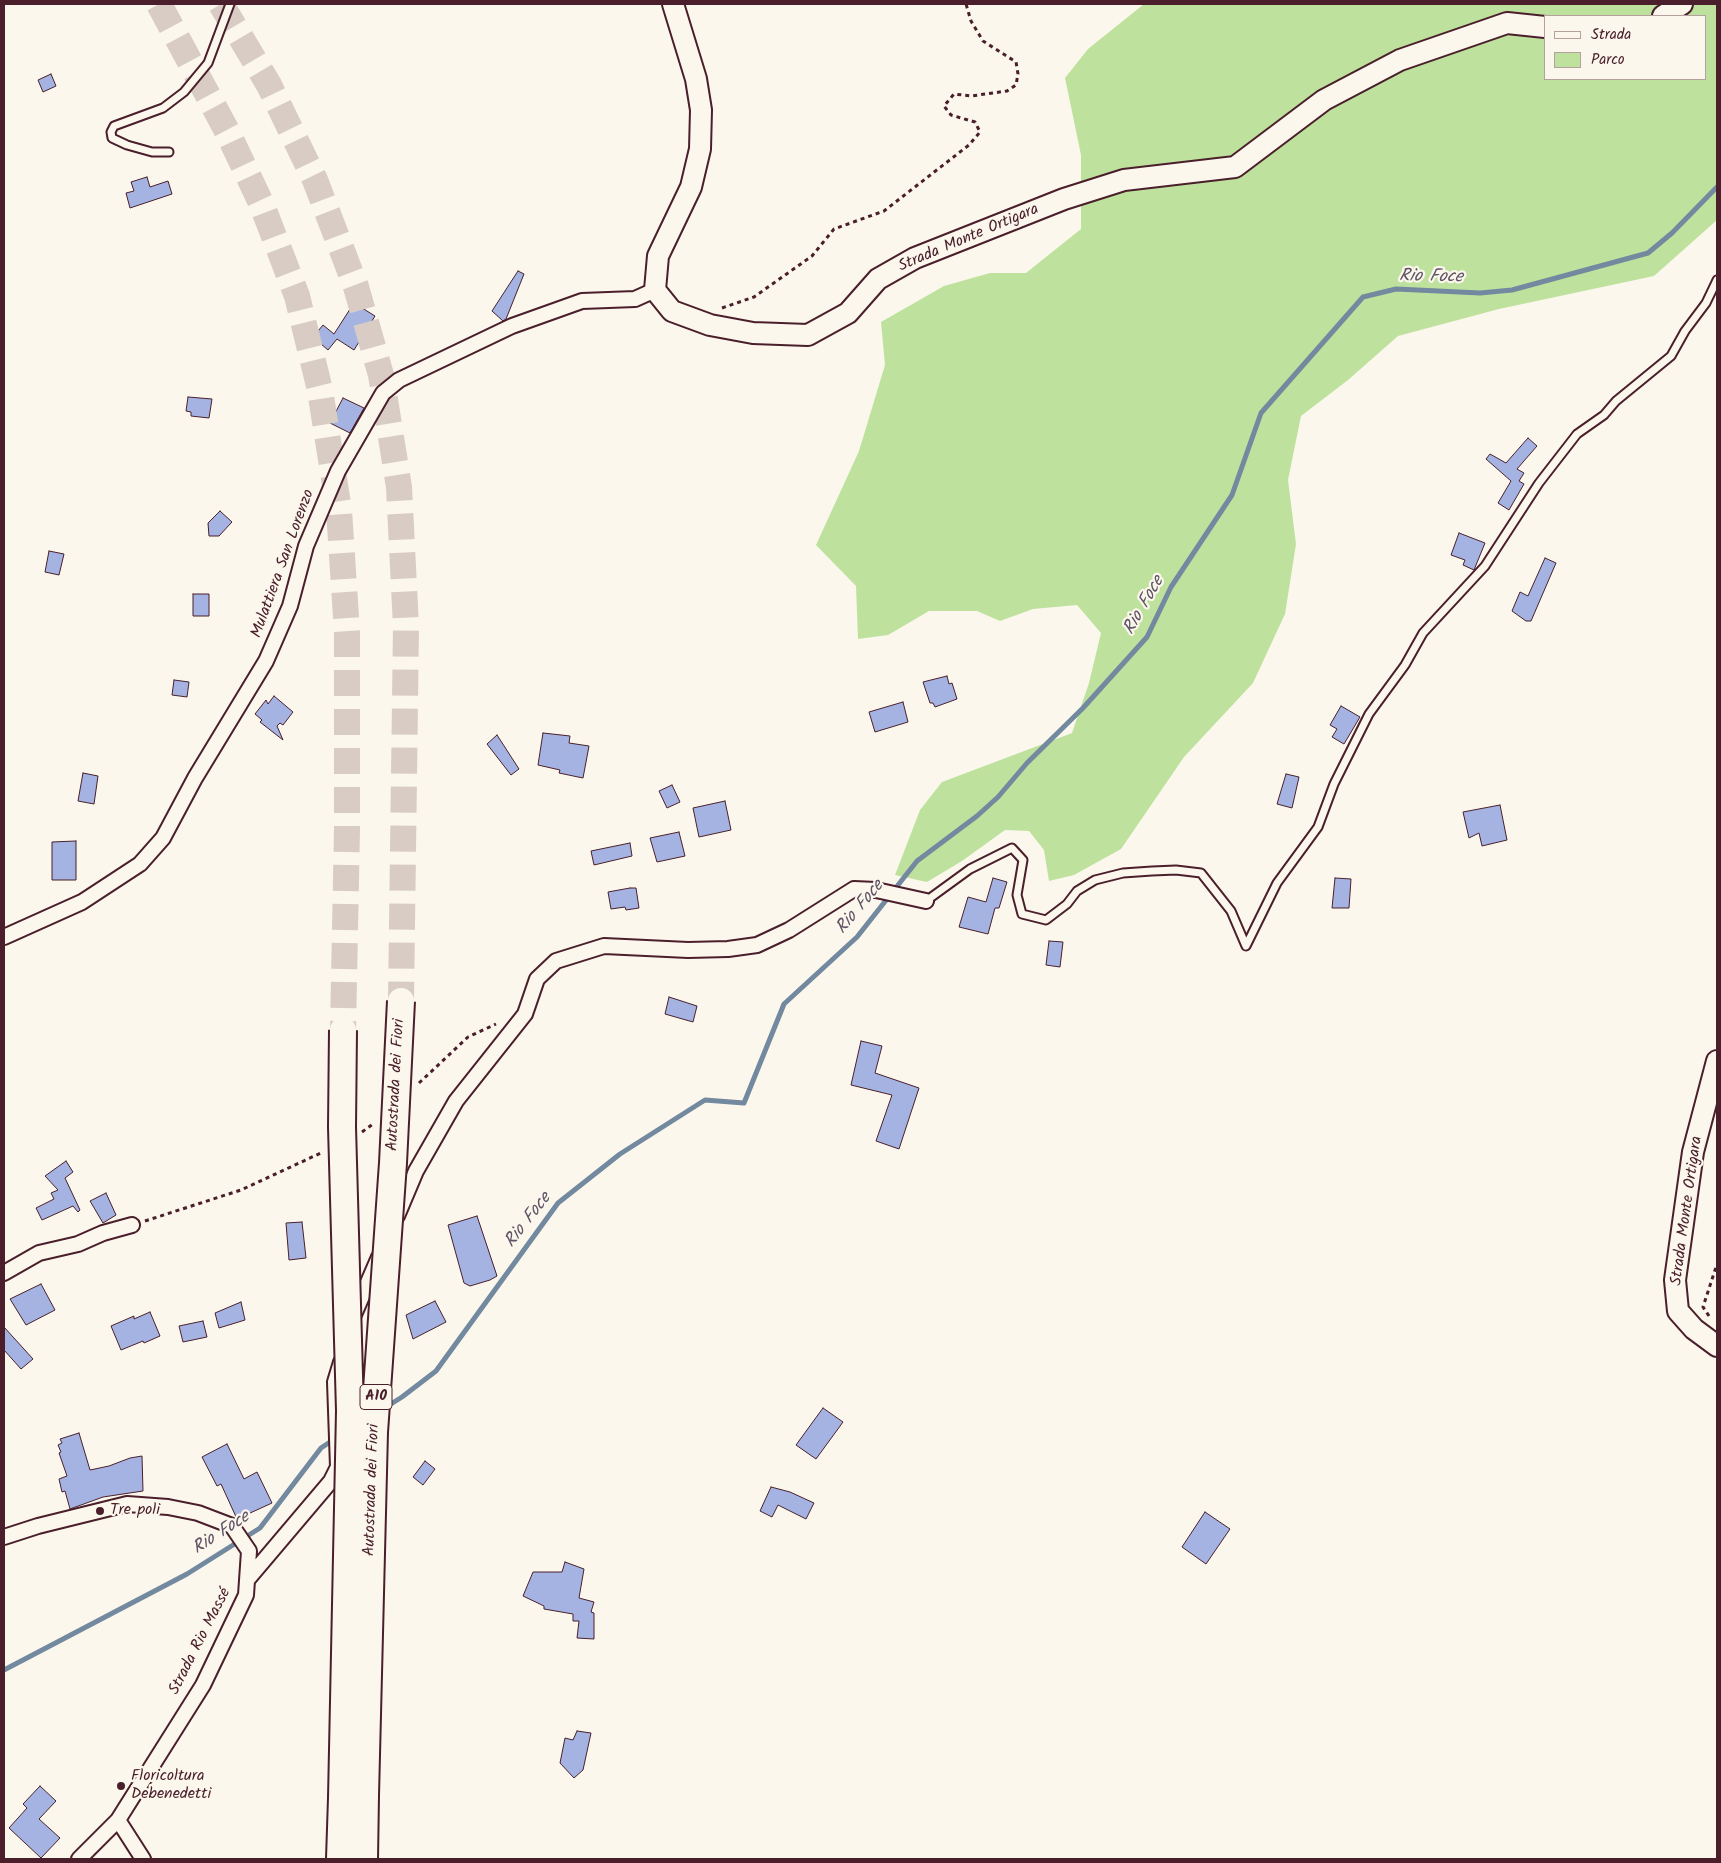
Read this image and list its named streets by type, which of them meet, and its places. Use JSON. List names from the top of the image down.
{
  "streets": {
    "highway": ["Autostrada dei Fiori", "A10"],
    "main road": ["Strada Monte Ortigara"],
    "street": ["Mulattiera San Lorenzo", "Strada Rio Massé"]
  },
  "crossings": [
    ["Strada Monte Ortigara", "Mulattiera San Lorenzo"]
  ],
  "water": ["Rio Foce"],
  "places": ["Tre poli", "Floricoltura Debenedetti"],
  "legend": ["Strada", "Parco"]
}
